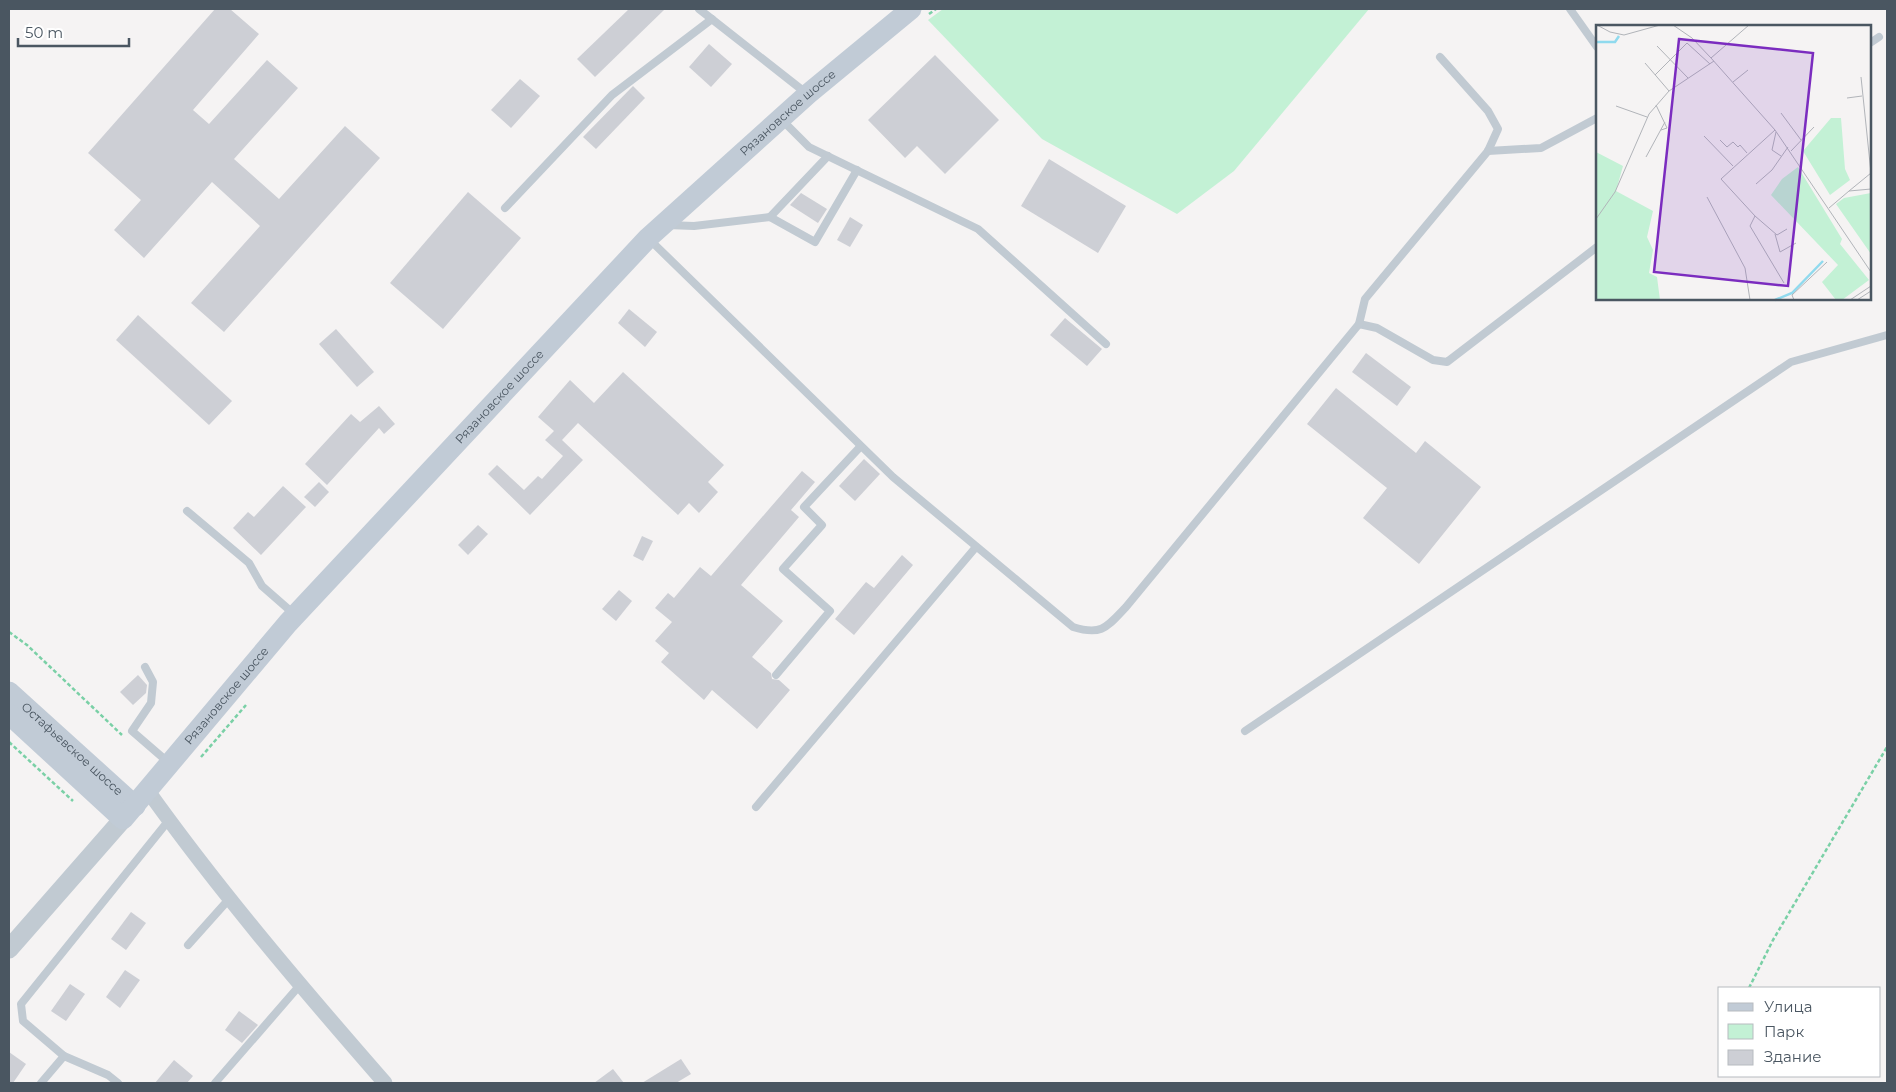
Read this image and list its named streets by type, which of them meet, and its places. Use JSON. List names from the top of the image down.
{
  "streets": {
    "main road": ["Рязановское шоссе", "Остафьевское шоссе"]
  },
  "crossings": [
    ["Рязановское шоссе", "Остафьевское шоссе"]
  ],
  "legend": ["Улица", "Парк", "Здание"],
  "scale_bar": "50 m"
}
